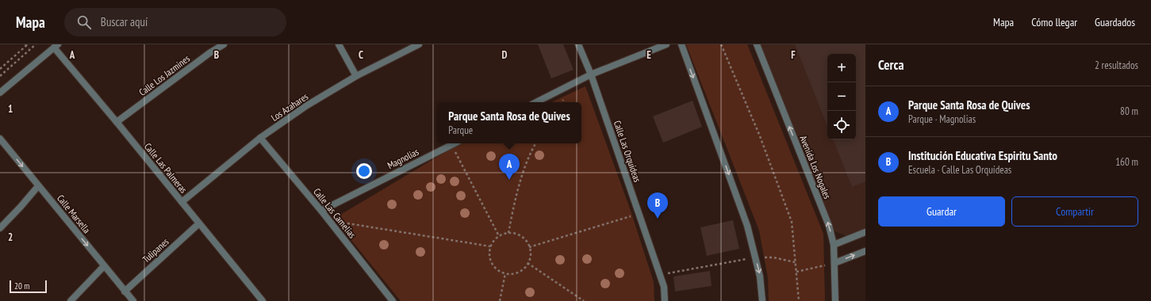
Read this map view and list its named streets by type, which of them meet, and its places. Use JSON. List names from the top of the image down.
{
  "streets": {
    "street": [
      "Calle Los Jazmines",
      "Los Azahares",
      "Calle Las Orquídeas",
      "Magnolias",
      "Avenida Los Nogales",
      "Calle Las Palmeras",
      "Calle Las Camelias",
      "Calle Marsella",
      "Tulipanes"
    ]
  },
  "crossings": [
    ["Calle Los Jazmines", "Calle Las Palmeras"],
    ["Los Azahares", "Calle Las Palmeras"],
    ["Los Azahares", "Calle Las Camelias"],
    ["Magnolias", "Calle Las Camelias"],
    ["Calle Las Palmeras", "Tulipanes"],
    ["Calle Marsella", "Tulipanes"]
  ],
  "one_way": ["Avenida Los Nogales", "Calle Marsella"],
  "scale_bar": "20 m",
  "page": {
    "header": "Mapa",
    "search": "Buscar aquí",
    "nav": ["Mapa", "Cómo llegar", "Guardados"],
    "heading": ["Cerca", "2 resultados"],
    "map_buttons": ["+", "−"],
    "list": [
      {
        "mark": "A",
        "name": "Parque Santa Rosa de Quives",
        "note": "Parque · Magnolias",
        "value": "80 m"
      },
      {
        "mark": "B",
        "name": "Institución Educativa Espiritu Santo",
        "note": "Escuela · Calle Las Orquídeas",
        "value": "160 m"
      }
    ],
    "popup": ["Parque Santa Rosa de Quives", "Parque"],
    "pins": ["A", "B"],
    "buttons": ["Guardar", "Compartir"],
    "scale": "20 m"
  },
  "grid": {
    "columns": [
      "A",
      "B",
      "C",
      "D",
      "E",
      "F"
    ],
    "rows": ["1", "2"]
  }
}
